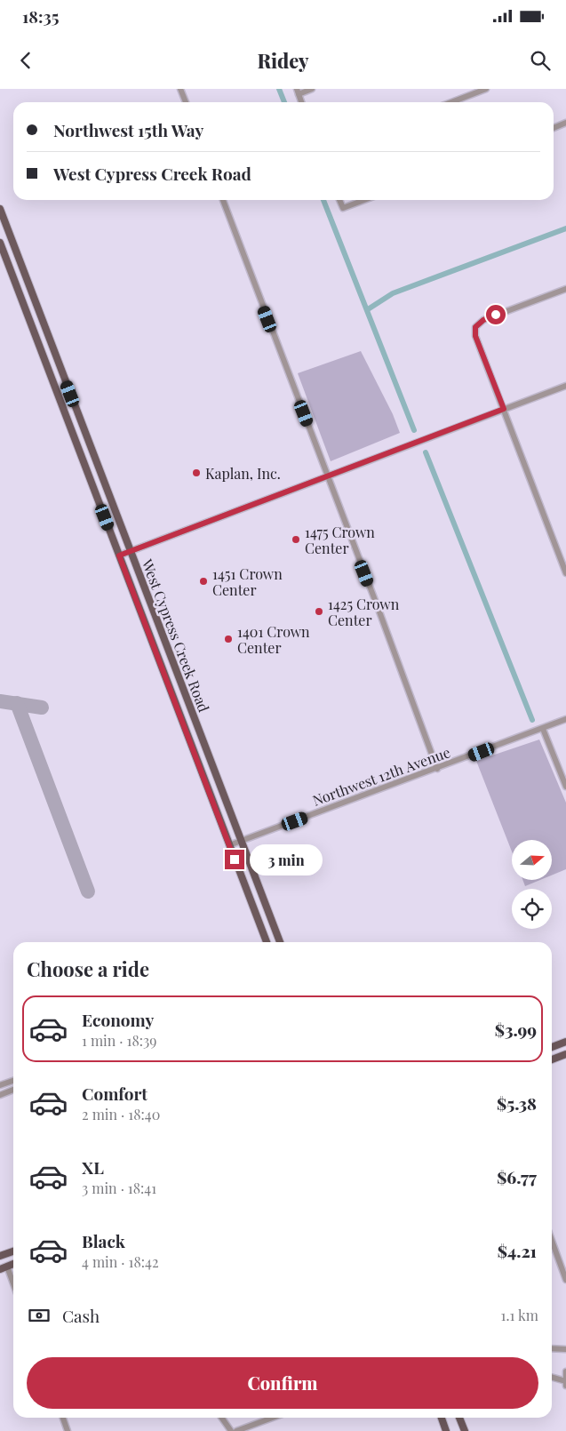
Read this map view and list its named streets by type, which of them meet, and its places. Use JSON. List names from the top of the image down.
{
  "streets": {
    "main road": ["West Cypress Creek Road"],
    "street": ["Northwest 12th Avenue"]
  },
  "crossings": [
    ["West Cypress Creek Road", "Northwest 12th Avenue"]
  ],
  "places": [
    "Kaplan, Inc.",
    "1475 Crown Center",
    "1451 Crown Center",
    "1425 Crown Center",
    "1401 Crown Center"
  ],
  "north": "right",
  "page": {
    "status": "18:35",
    "header": "Ridey",
    "banner": ["Northwest 15th Way", "West Cypress Creek Road"],
    "bubble": "3 min",
    "heading": "Choose a ride",
    "list": [
      {
        "name": "Economy",
        "note": "1 min · 18:39",
        "value": "$3.99"
      },
      {
        "name": "Comfort",
        "note": "2 min · 18:40",
        "value": "$5.38"
      },
      {
        "name": "XL",
        "note": "3 min · 18:41",
        "value": "$6.77"
      },
      {
        "name": "Black",
        "note": "4 min · 18:42",
        "value": "$4.21"
      }
    ],
    "pay": ["Cash", "1.1 km"],
    "buttons": "Confirm"
  }
}
